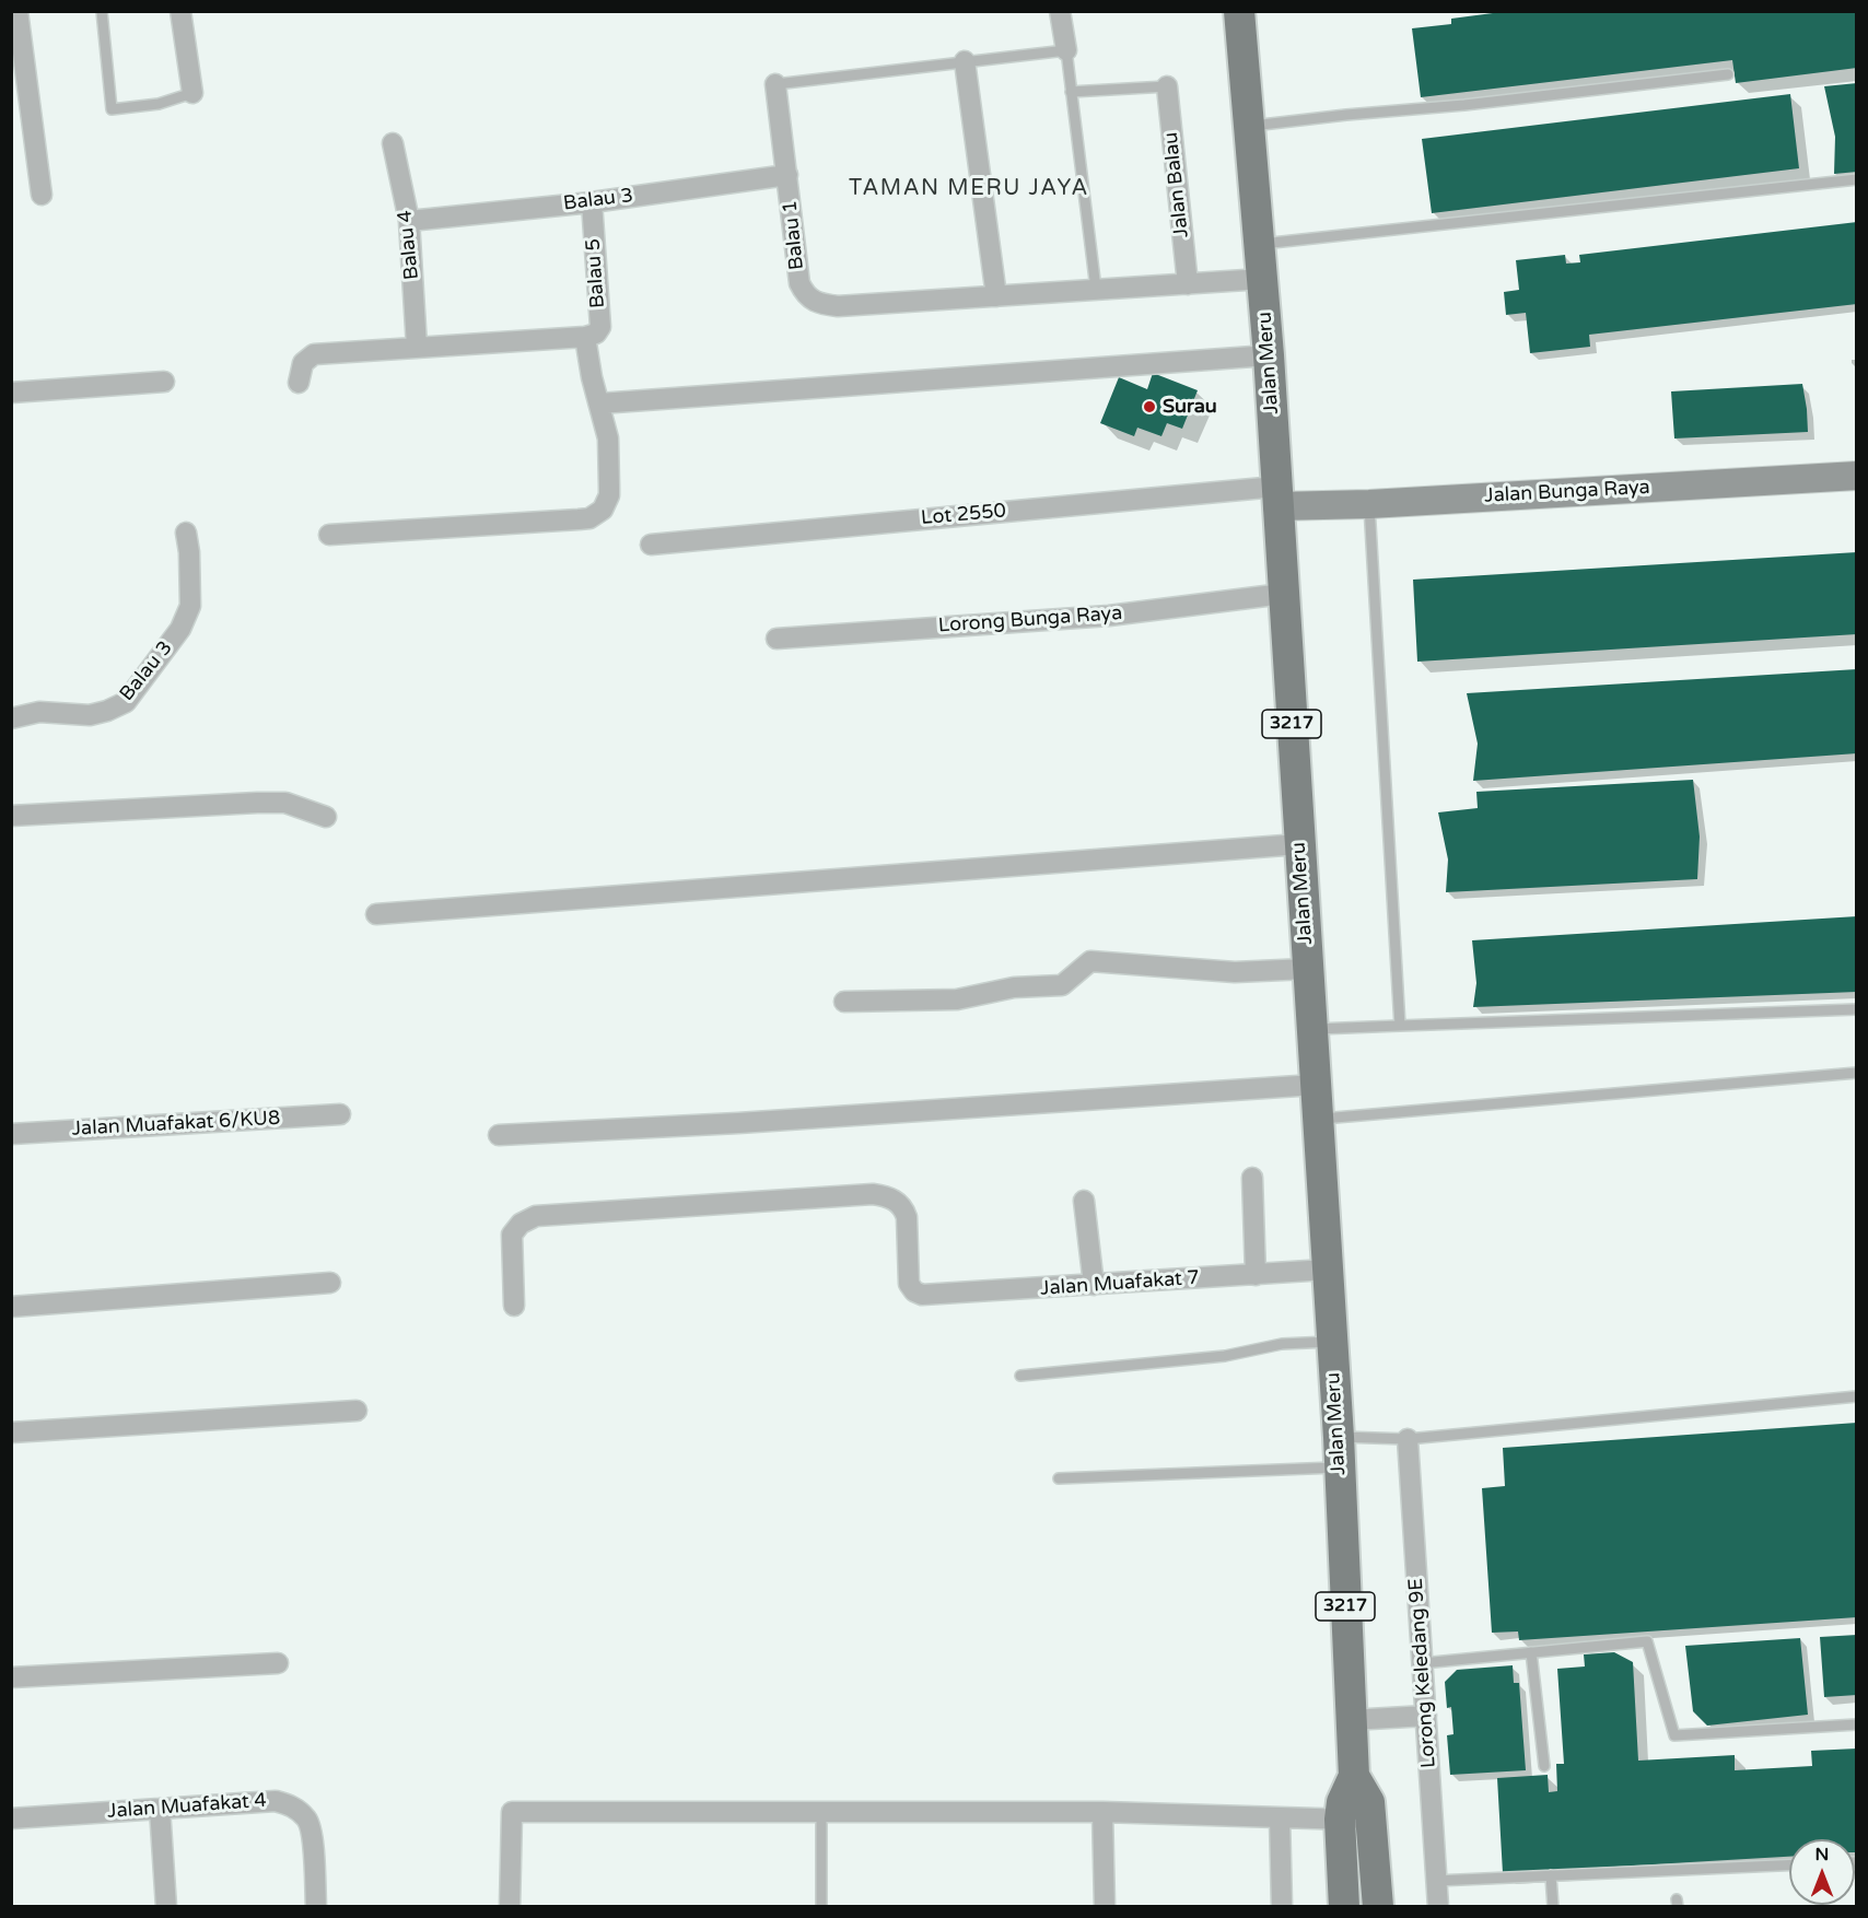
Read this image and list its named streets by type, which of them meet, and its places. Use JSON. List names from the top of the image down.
{
  "streets": {
    "main road": ["Jalan Meru", "3217"],
    "street": [
      "Jalan Balau",
      "Balau 3",
      "Balau 1",
      "Balau 4",
      "Balau 5",
      "Jalan Bunga Raya",
      "Lot 2550",
      "Lorong Bunga Raya",
      "Jalan Muafakat 6/KU8",
      "Jalan Muafakat 7",
      "Lorong Keledang 9E",
      "Jalan Muafakat 4"
    ]
  },
  "crossings": [
    ["Jalan Balau", "Balau 1"],
    ["Balau 3", "Balau 1"],
    ["Balau 3", "Balau 4"],
    ["Balau 3", "Balau 5"],
    ["Balau 1", "Jalan Meru"],
    ["Jalan Meru", "Jalan Bunga Raya"],
    ["Jalan Meru", "Lot 2550"],
    ["Jalan Meru", "Lorong Bunga Raya"],
    ["Jalan Meru", "Jalan Muafakat 7"],
    ["Jalan Bunga Raya", "Lot 2550"]
  ],
  "districts": ["TAMAN MERU JAYA"],
  "places": ["Surau"],
  "north": "top"
}
